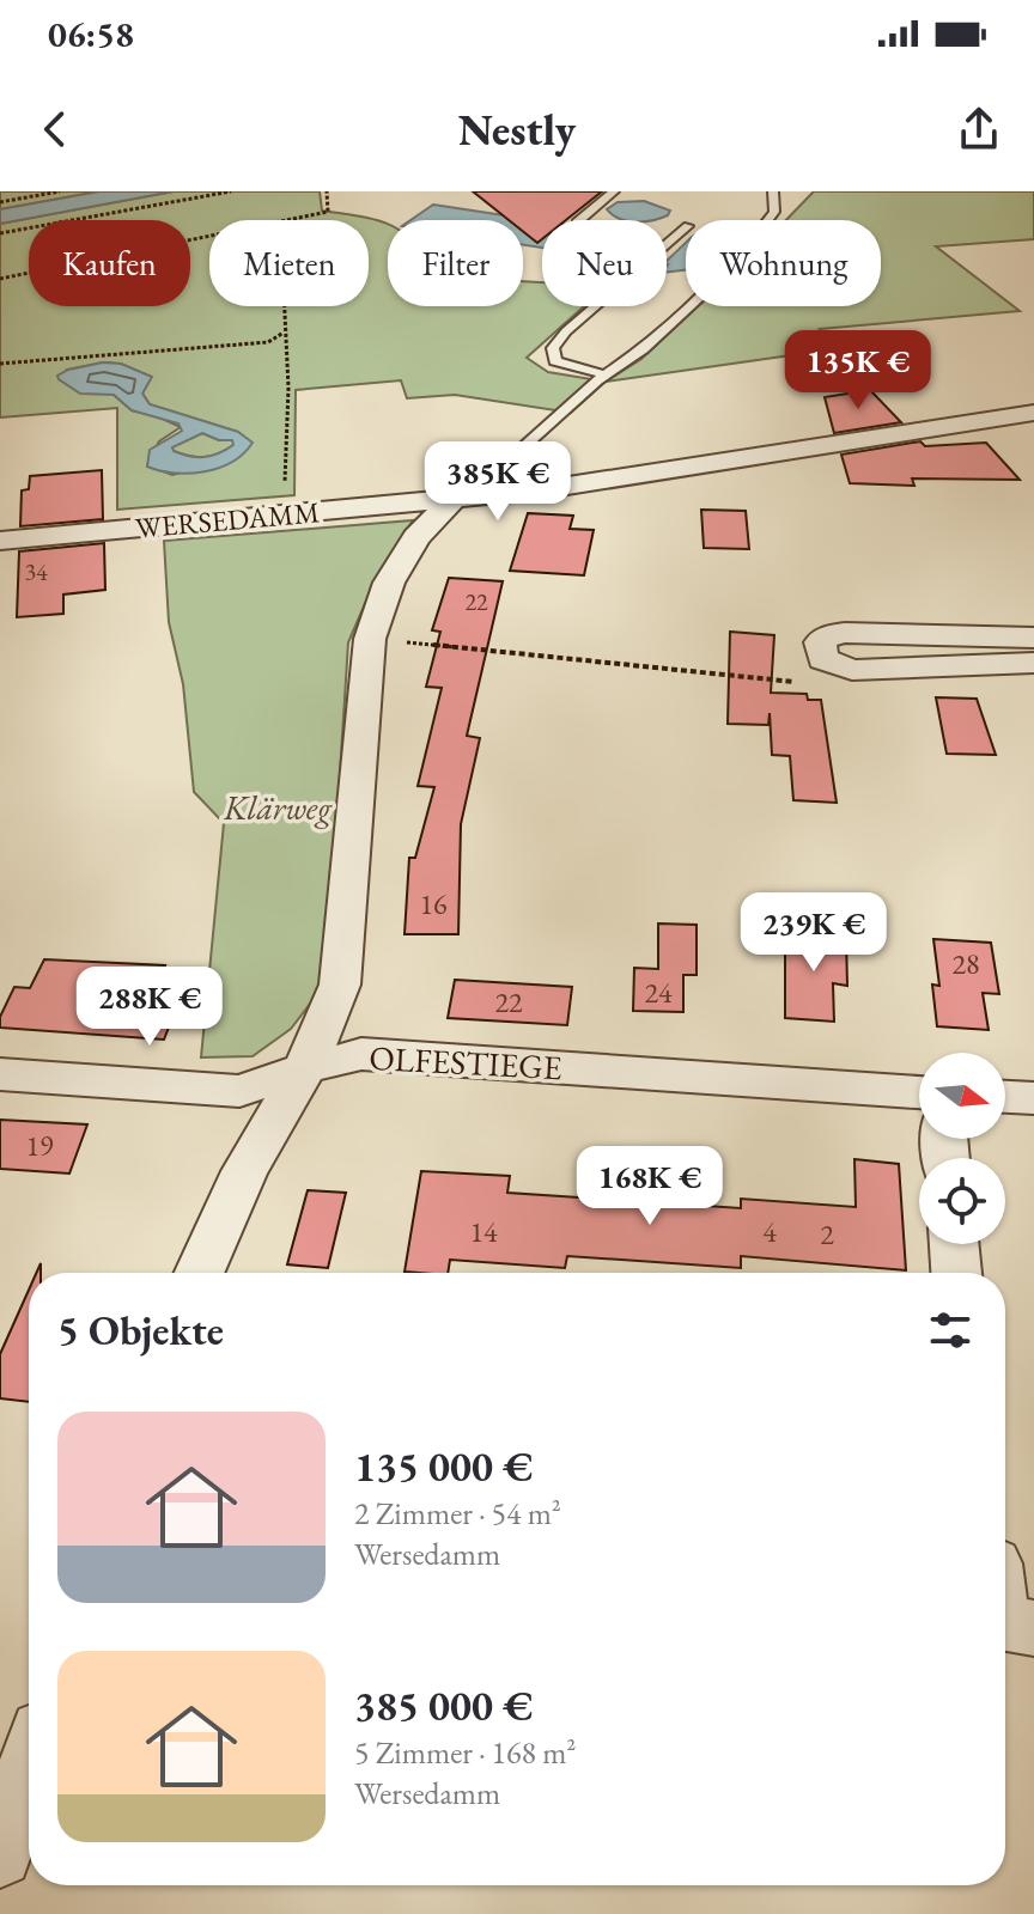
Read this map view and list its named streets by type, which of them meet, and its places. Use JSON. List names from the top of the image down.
{
  "streets": {
    "street": ["WERSEDAMM", "OLFESTIEGE"]
  },
  "parks": ["Klärweg"],
  "house_numbers": [
    "34",
    "22",
    "16",
    "28",
    "24",
    "22",
    "19",
    "14",
    "4",
    "2"
  ],
  "north": "right",
  "page": {
    "status": "06:58",
    "header": "Nestly",
    "chip": [
      "Kaufen",
      "Mieten",
      "Filter",
      "Neu",
      "Wohnung"
    ],
    "price": [
      "135K €",
      "385K €",
      "239K €",
      "288K €",
      "168K €"
    ],
    "heading": "5 Objekte",
    "list": [
      {
        "name": "135 000 €",
        "note": "2 Zimmer · 54 m² · Wersedamm"
      },
      {
        "name": "385 000 €",
        "note": "5 Zimmer · 168 m² · Wersedamm"
      }
    ]
  }
}
